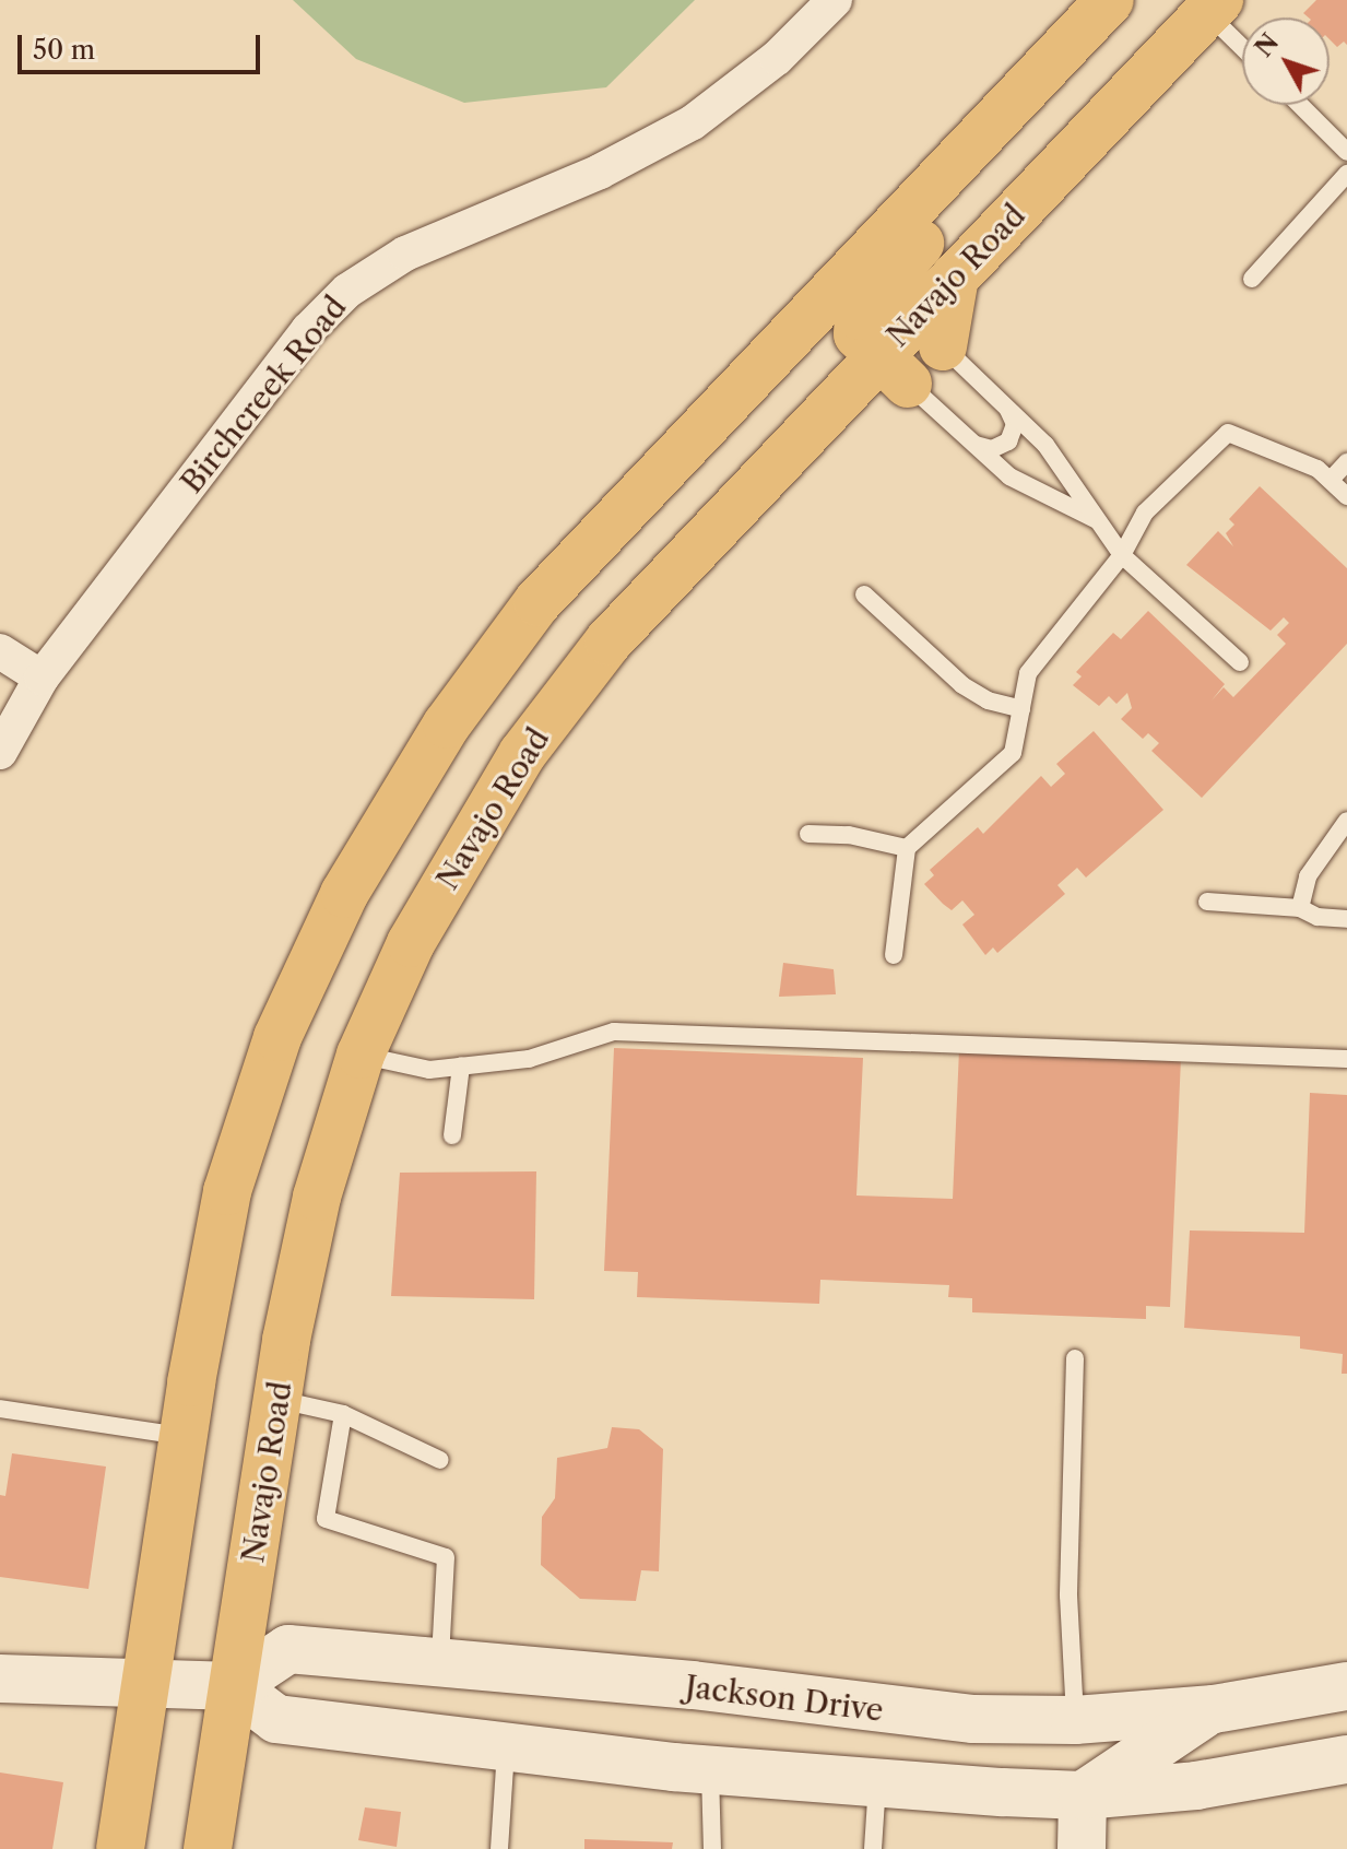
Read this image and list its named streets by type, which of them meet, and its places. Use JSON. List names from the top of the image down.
{
  "streets": {
    "main road": ["Navajo Road", "Jackson Drive"],
    "street": ["Birchcreek Road"]
  },
  "crossings": [
    ["Navajo Road", "Jackson Drive"]
  ],
  "scale_bar": "50 m",
  "north": "top left"
}
